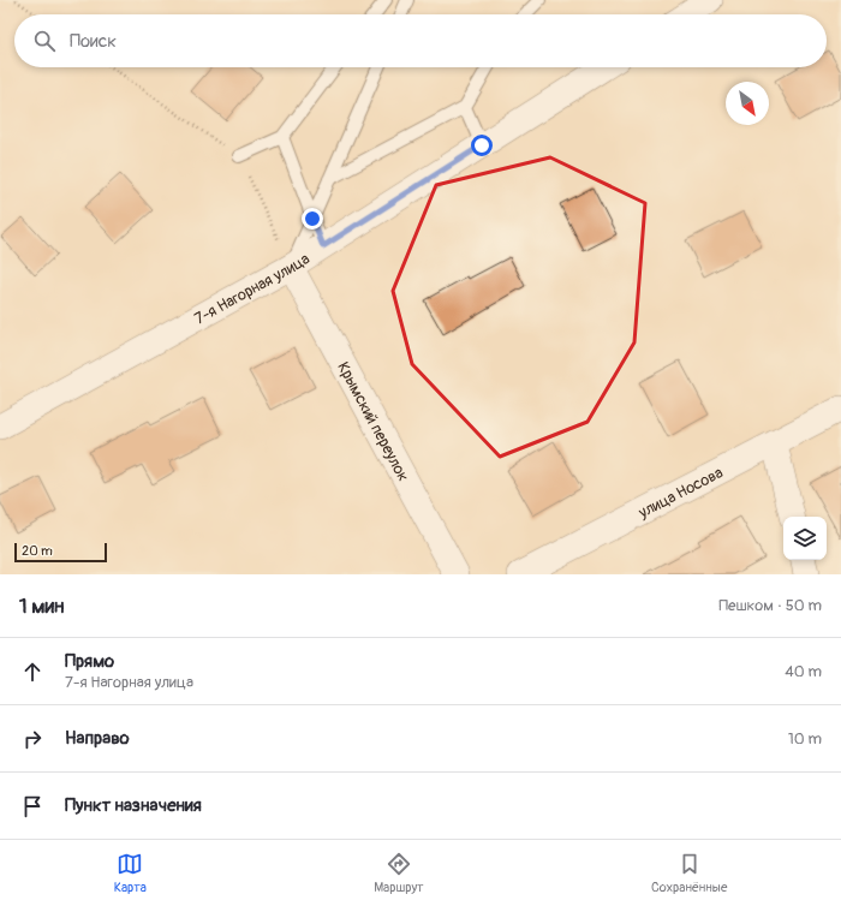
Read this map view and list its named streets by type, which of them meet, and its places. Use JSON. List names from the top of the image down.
{
  "streets": {
    "street": ["7-я Нагорная улица", "Крымский переулок", "улица Носова"]
  },
  "crossings": [
    ["7-я Нагорная улица", "Крымский переулок"]
  ],
  "scale_bar": "20 m",
  "north": "bottom right",
  "page": {
    "search": "Поиск",
    "scale": "20 m",
    "heading": ["1 мин", "Пешком · 50 m"],
    "list": [
      ["Прямо", "7-я Нагорная улица", "40 m"],
      ["Направо", "10 m"],
      "Пункт назначения"
    ],
    "nav": ["Карта", "Маршрут", "Сохранённые"]
  }
}
